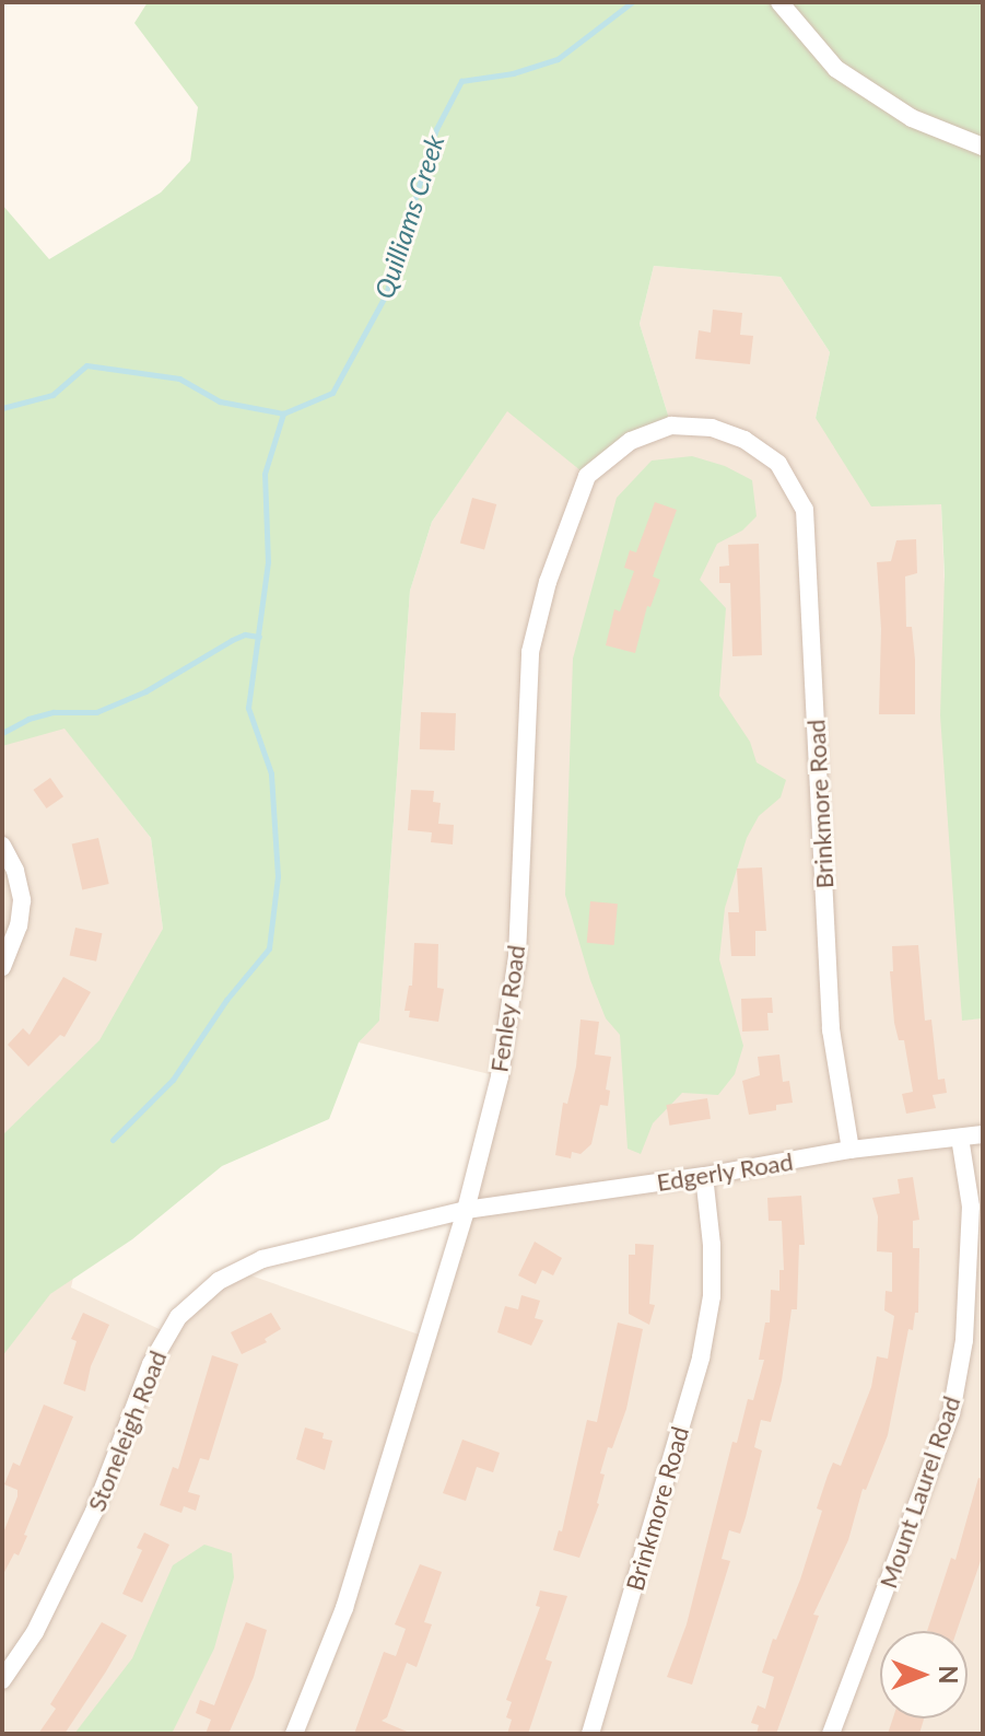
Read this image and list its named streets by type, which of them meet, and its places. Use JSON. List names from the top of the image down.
{
  "streets": {
    "street": [
      "Brinkmore Road",
      "Fenley Road",
      "Edgerly Road",
      "Stoneleigh Road",
      "Mount Laurel Road"
    ]
  },
  "crossings": [
    ["Brinkmore Road", "Fenley Road"],
    ["Brinkmore Road", "Edgerly Road"],
    ["Fenley Road", "Edgerly Road"],
    ["Fenley Road", "Stoneleigh Road"],
    ["Edgerly Road", "Stoneleigh Road"],
    ["Edgerly Road", "Mount Laurel Road"]
  ],
  "water": ["Quilliams Creek"],
  "north": "right"
}
